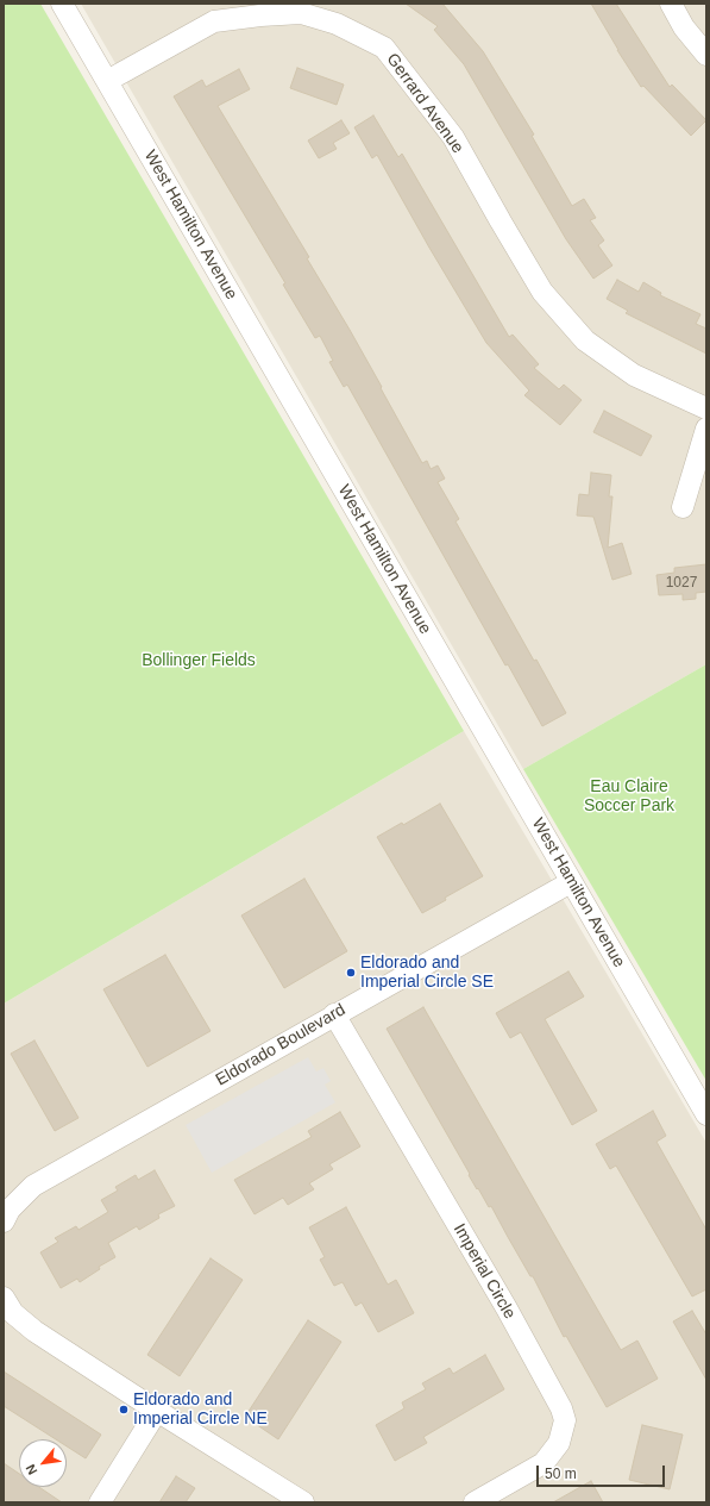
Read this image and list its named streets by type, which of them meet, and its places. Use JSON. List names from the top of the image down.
{
  "streets": {
    "street": [
      "Gerrard Avenue",
      "West Hamilton Avenue",
      "Eldorado Boulevard",
      "Imperial Circle"
    ]
  },
  "crossings": [
    ["Gerrard Avenue", "West Hamilton Avenue"],
    ["West Hamilton Avenue", "Eldorado Boulevard"],
    ["Eldorado Boulevard", "Imperial Circle"]
  ],
  "parks": ["Bollinger Fields", "Eau Claire Soccer Park"],
  "places": ["Eldorado and Imperial Circle SE", "Eldorado and Imperial Circle NE"],
  "house_numbers": ["1027"],
  "scale_bar": "50 m",
  "north": "bottom left"
}
